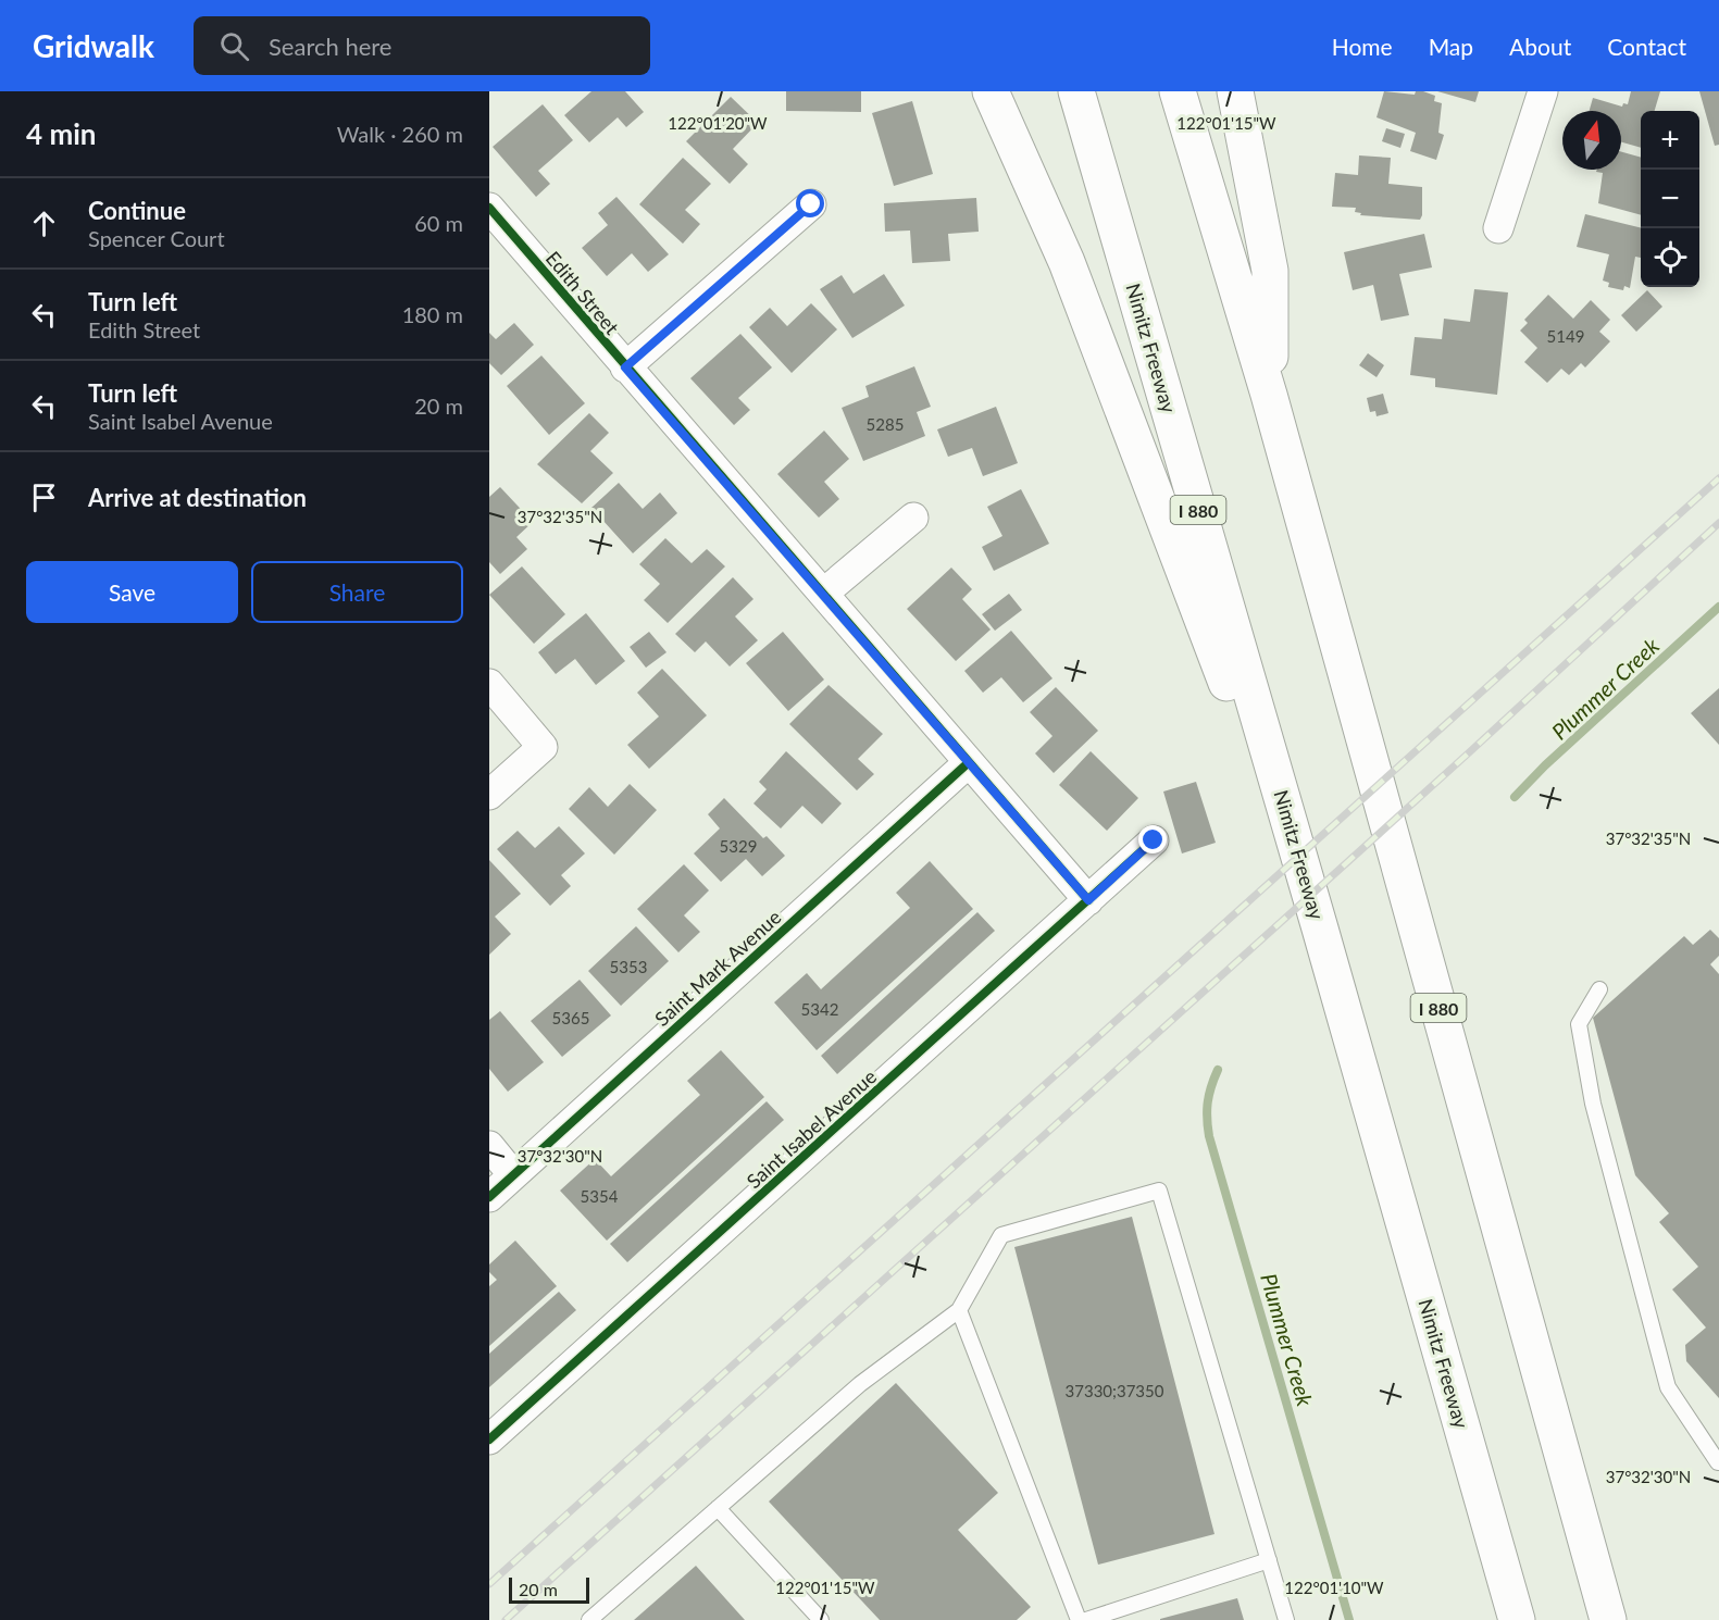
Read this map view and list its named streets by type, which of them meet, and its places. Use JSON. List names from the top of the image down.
{
  "streets": {
    "highway": ["Nimitz Freeway", "I 880"],
    "street": ["Edith Street", "Saint Mark Avenue", "Saint Isabel Avenue"]
  },
  "crossings": [
    ["Edith Street", "Saint Mark Avenue"],
    ["Edith Street", "Saint Isabel Avenue"]
  ],
  "water": ["Plummer Creek"],
  "house_numbers": [
    "5149",
    "5285",
    "5329",
    "5353",
    "5342",
    "5365",
    "5354",
    "37330;37350"
  ],
  "scale_bar": "20 m",
  "north": "top",
  "page": {
    "header": "Gridwalk",
    "search": "Search here",
    "nav": [
      "Home",
      "Map",
      "About",
      "Contact"
    ],
    "heading": ["4 min", "Walk · 260 m"],
    "map_buttons": ["+", "−"],
    "list": [
      ["Continue", "Spencer Court", "60 m"],
      ["Turn left", "Edith Street", "180 m"],
      ["Turn left", "Saint Isabel Avenue", "20 m"],
      "Arrive at destination"
    ],
    "buttons": ["Save", "Share"],
    "scale": "20 m"
  },
  "coordinates": [
    "122°01'20\"W",
    "122°01'15\"W",
    "37°32'35\"N",
    "37°32'30\"N",
    "122°01'10\"W"
  ]
}
